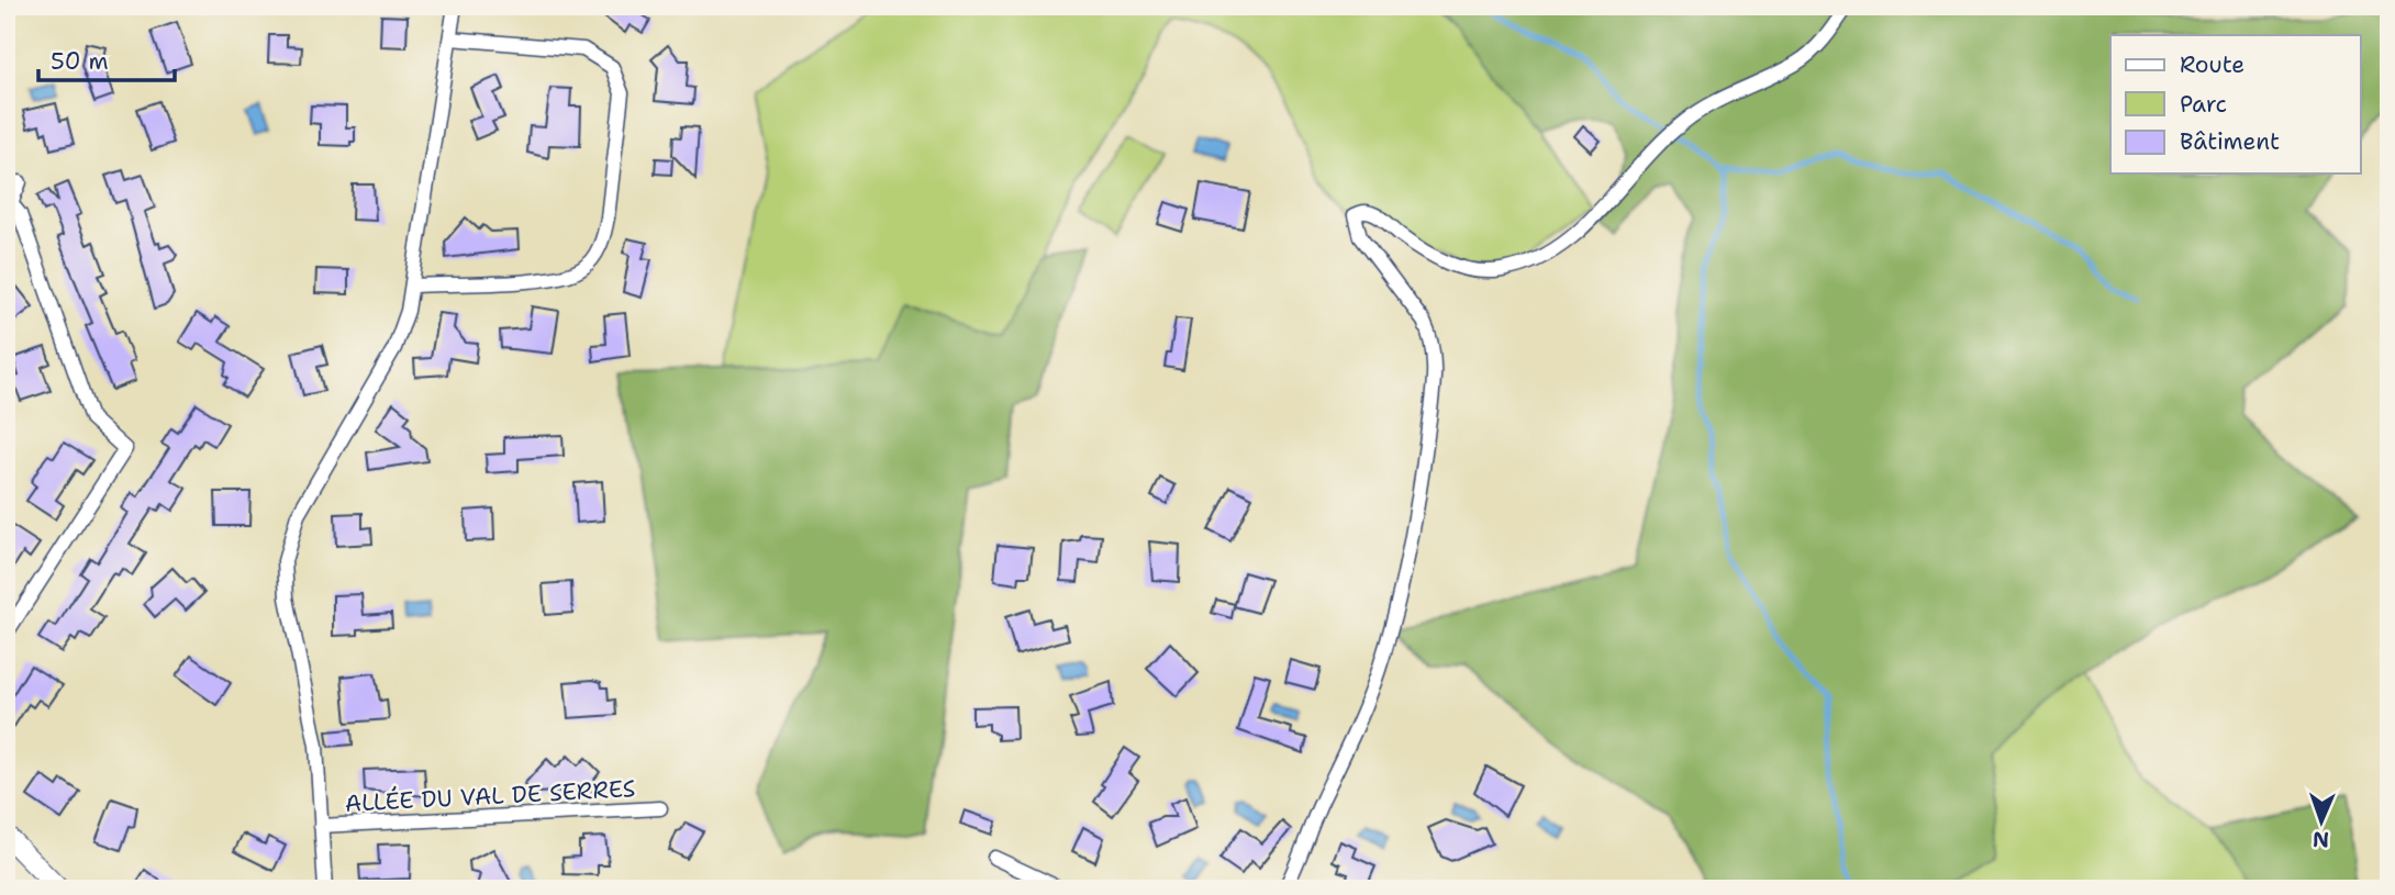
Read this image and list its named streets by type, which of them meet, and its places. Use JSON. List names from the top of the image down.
{
  "streets": {
    "street": ["ALLÉE DU VAL DE SERRES"]
  },
  "legend": ["Route", "Parc", "Bâtiment"],
  "scale_bar": "50 m",
  "north": "bottom"
}
